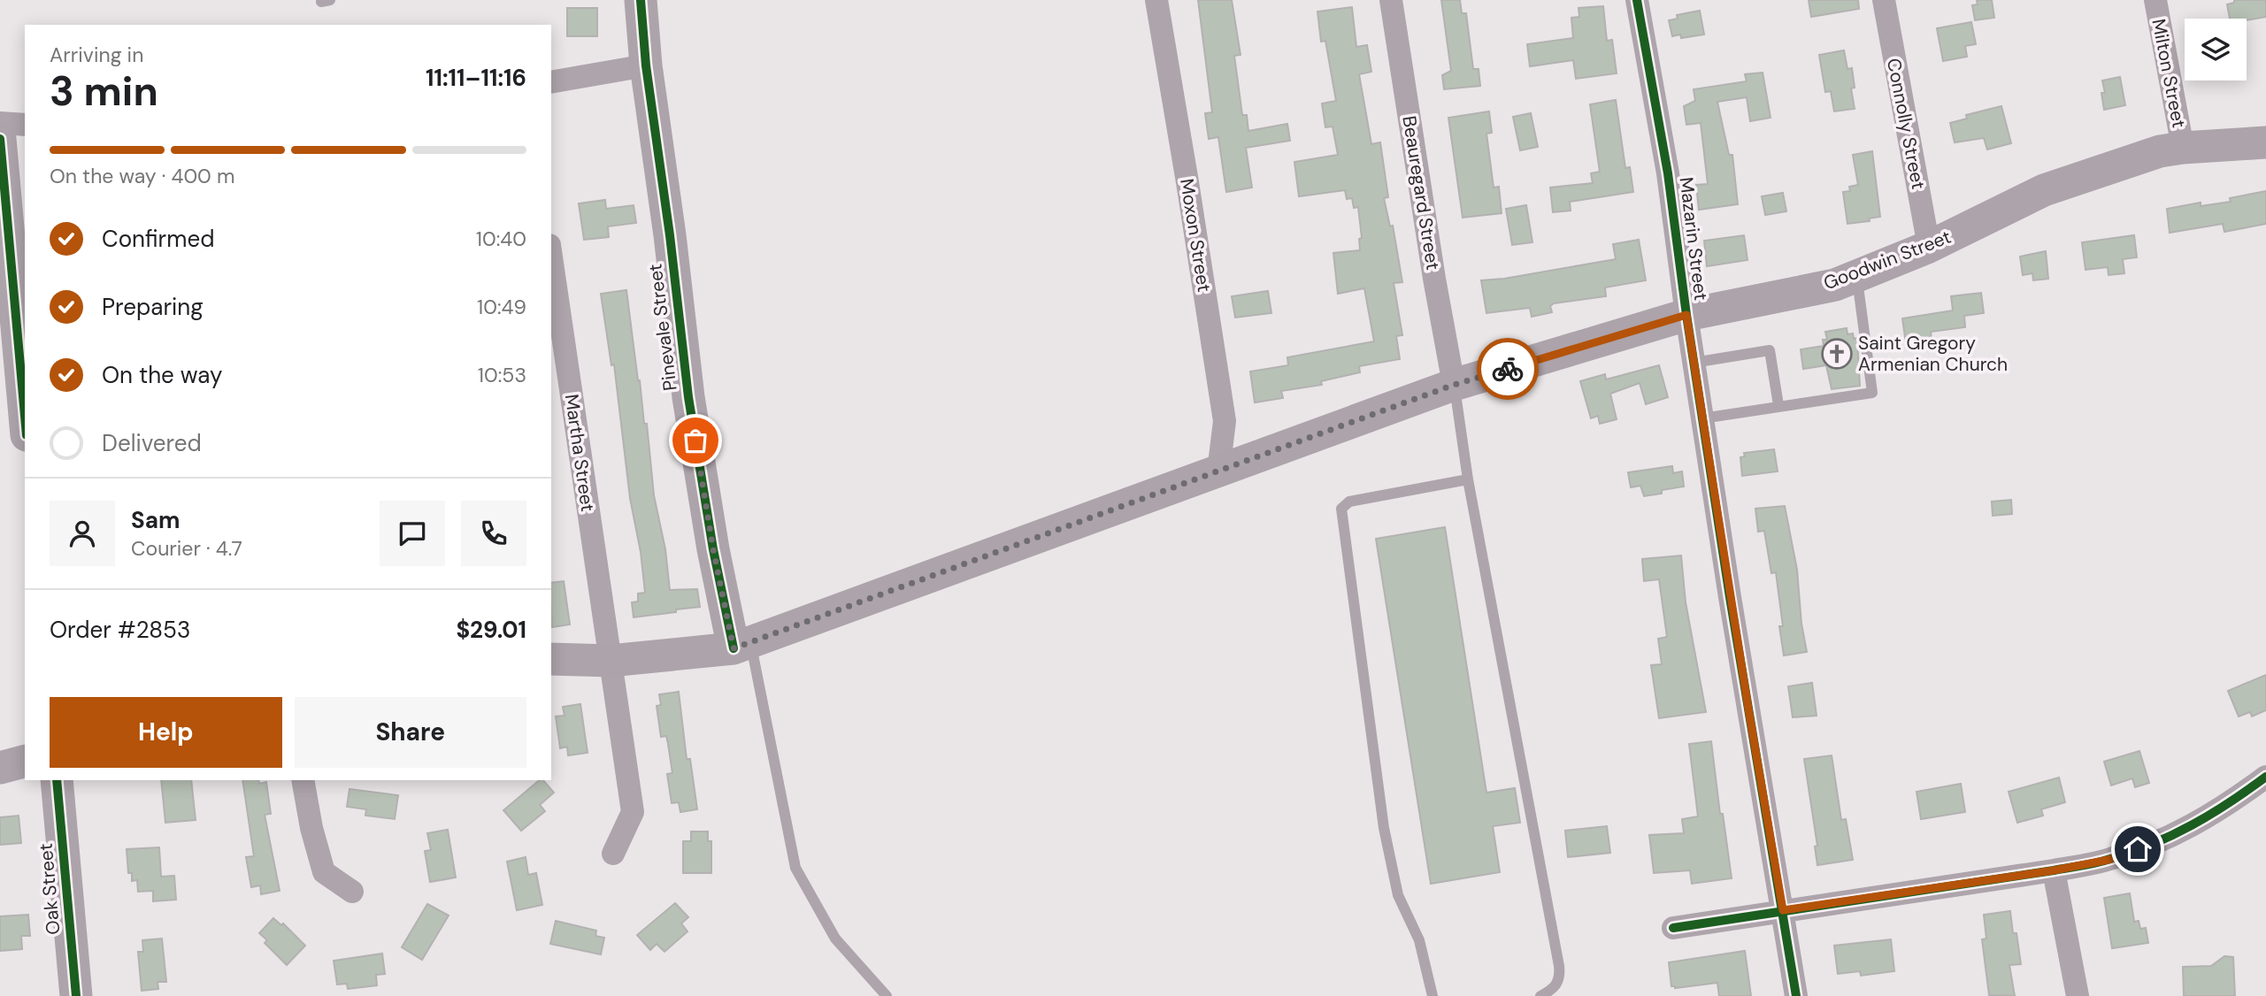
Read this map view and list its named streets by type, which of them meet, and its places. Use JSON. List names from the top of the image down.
{
  "streets": {
    "main road": ["Goodwin Street", "Pinevale Street", "Oak Street"],
    "street": [
      "Milton Street",
      "Connolly Street",
      "Beauregard Street",
      "Moxon Street",
      "Mazarin Street",
      "Martha Street"
    ]
  },
  "crossings": [
    ["Milton Street", "Goodwin Street"],
    ["Connolly Street", "Goodwin Street"],
    ["Beauregard Street", "Goodwin Street"],
    ["Moxon Street", "Goodwin Street"],
    ["Mazarin Street", "Goodwin Street"],
    ["Goodwin Street", "Pinevale Street"],
    ["Goodwin Street", "Martha Street"]
  ],
  "places": {
    "church": ["Saint Gregory Armenian Church"]
  },
  "page": {
    "heading": ["3 min", "Arriving in", "11:11–11:16"],
    "panel": [
      "Sam",
      "Courier · 4.7",
      "Order #2853",
      "$29.01"
    ],
    "bar": "On the way · 400 m",
    "list": [
      ["Confirmed", "10:40"],
      ["Preparing", "10:49"],
      ["On the way", "10:53"],
      "Delivered"
    ],
    "buttons": ["Help", "Share"]
  }
}
